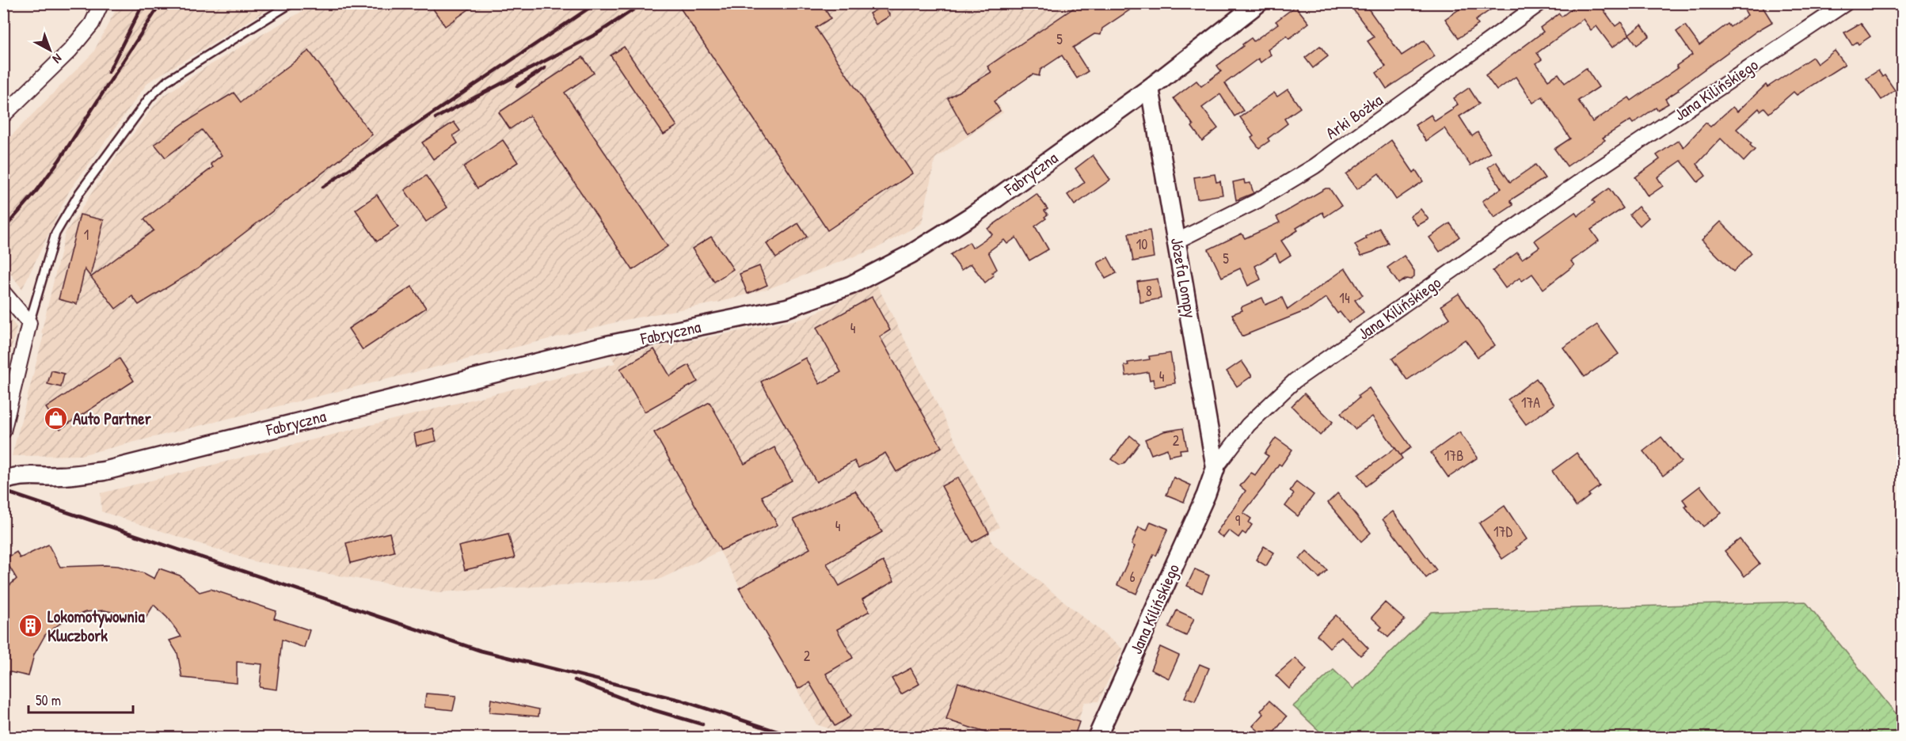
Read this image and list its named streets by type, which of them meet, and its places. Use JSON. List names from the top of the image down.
{
  "streets": {
    "street": [
      "Jana Kilińskiego",
      "Arki Bożka",
      "Fabryczna",
      "Józefa Lompy"
    ]
  },
  "crossings": [
    ["Jana Kilińskiego", "Józefa Lompy"],
    ["Arki Bożka", "Józefa Lompy"],
    ["Fabryczna", "Józefa Lompy"]
  ],
  "places": {
    "shop": ["Auto Partner"],
    "building": ["Lokomotywownia Kluczbork"]
  },
  "house_numbers": [
    "5",
    "1",
    "10",
    "5",
    "8",
    "14",
    "4",
    "4",
    "17A",
    "2",
    "17B",
    "9",
    "4",
    "17D",
    "6",
    "2"
  ],
  "scale_bar": "50 m",
  "north": "bottom right"
}
